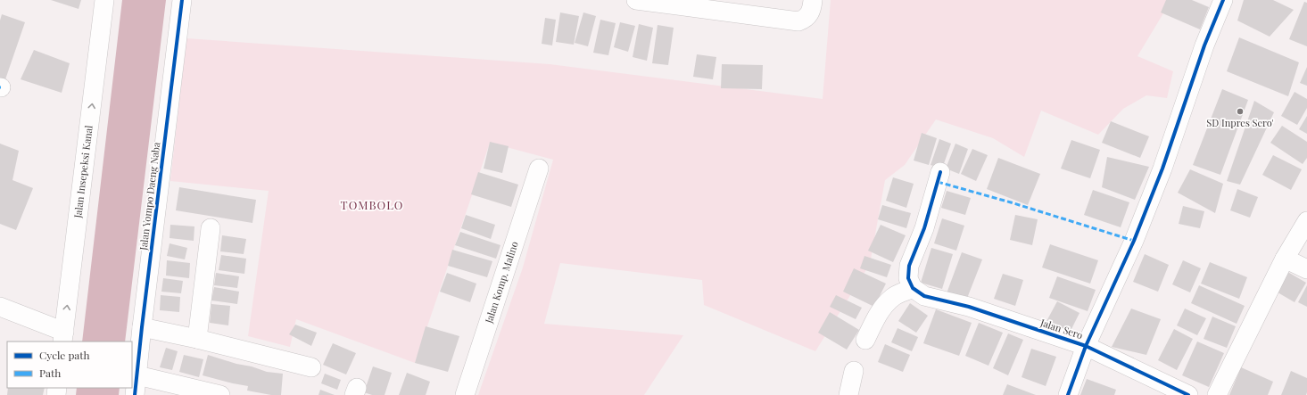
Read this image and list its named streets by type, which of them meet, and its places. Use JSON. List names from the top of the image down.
{
  "streets": {
    "street": [
      "Jalan Insepeksi Kanal",
      "Jalan Yompo Daeng Naba",
      "Jalan Komp. Malino",
      "Jalan Sero"
    ]
  },
  "districts": ["TOMBOLO"],
  "places": ["SD Inpres Sero'"],
  "legend": ["Cycle path", "Path"]
}
